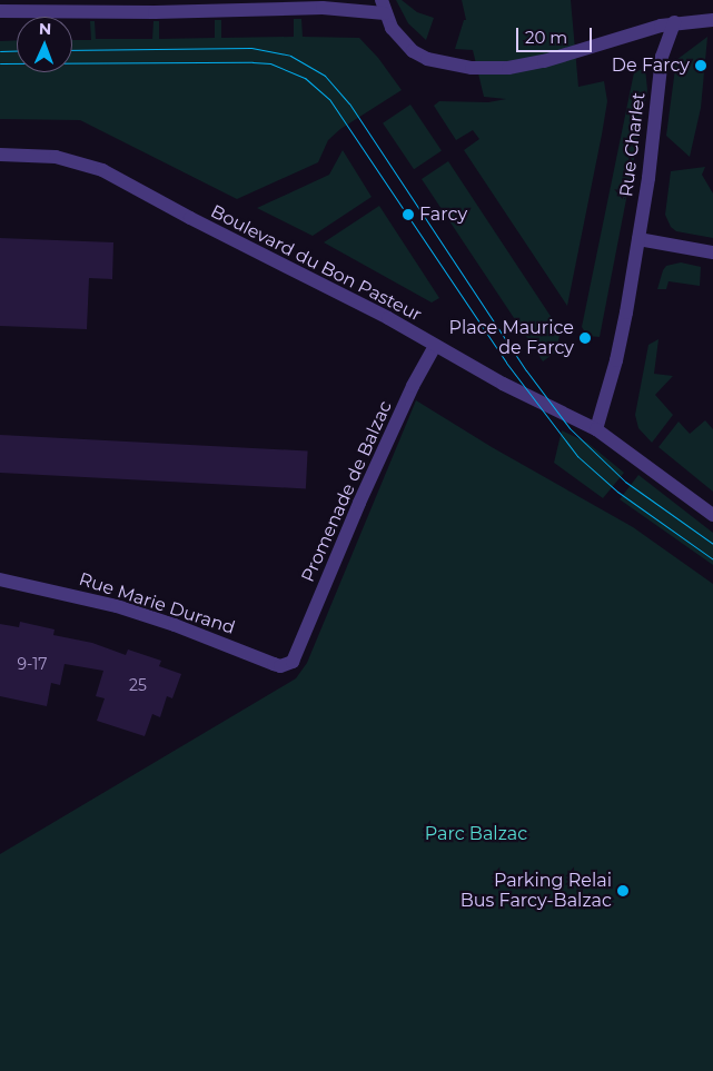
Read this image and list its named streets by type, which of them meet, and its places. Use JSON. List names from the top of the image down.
{
  "streets": {
    "street": [
      "Rue Charlet",
      "Boulevard du Bon Pasteur",
      "Promenade de Balzac",
      "Rue Marie Durand"
    ]
  },
  "crossings": [
    ["Rue Charlet", "Boulevard du Bon Pasteur"],
    ["Boulevard du Bon Pasteur", "Promenade de Balzac"],
    ["Promenade de Balzac", "Rue Marie Durand"]
  ],
  "parks": ["Parc Balzac"],
  "places": [
    "De Farcy",
    "Farcy",
    "Place Maurice de Farcy",
    "Parking Relai Bus Farcy-Balzac"
  ],
  "house_numbers": ["9-17", "25"],
  "scale_bar": "20 m",
  "north": "top"
}
